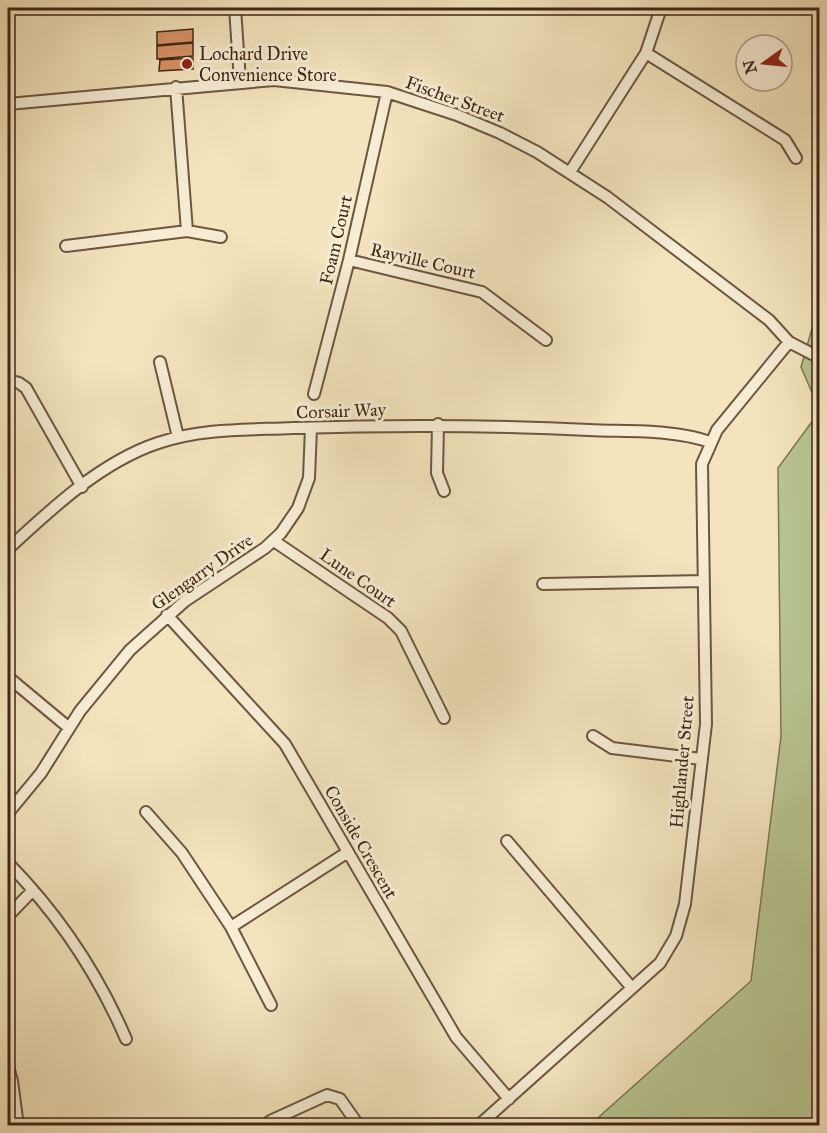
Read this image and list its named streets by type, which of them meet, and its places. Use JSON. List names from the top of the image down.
{
  "streets": {
    "street": [
      "Fischer Street",
      "Foam Court",
      "Rayville Court",
      "Corsair Way",
      "Glengarry Drive",
      "Lune Court",
      "Highlander Street",
      "Conside Crescent"
    ]
  },
  "crossings": [
    ["Fischer Street", "Foam Court"],
    ["Fischer Street", "Highlander Street"],
    ["Foam Court", "Rayville Court"],
    ["Corsair Way", "Glengarry Drive"],
    ["Corsair Way", "Highlander Street"],
    ["Glengarry Drive", "Lune Court"],
    ["Glengarry Drive", "Conside Crescent"],
    ["Highlander Street", "Conside Crescent"]
  ],
  "places": ["Lochard Drive Convenience Store"],
  "north": "left"
}
